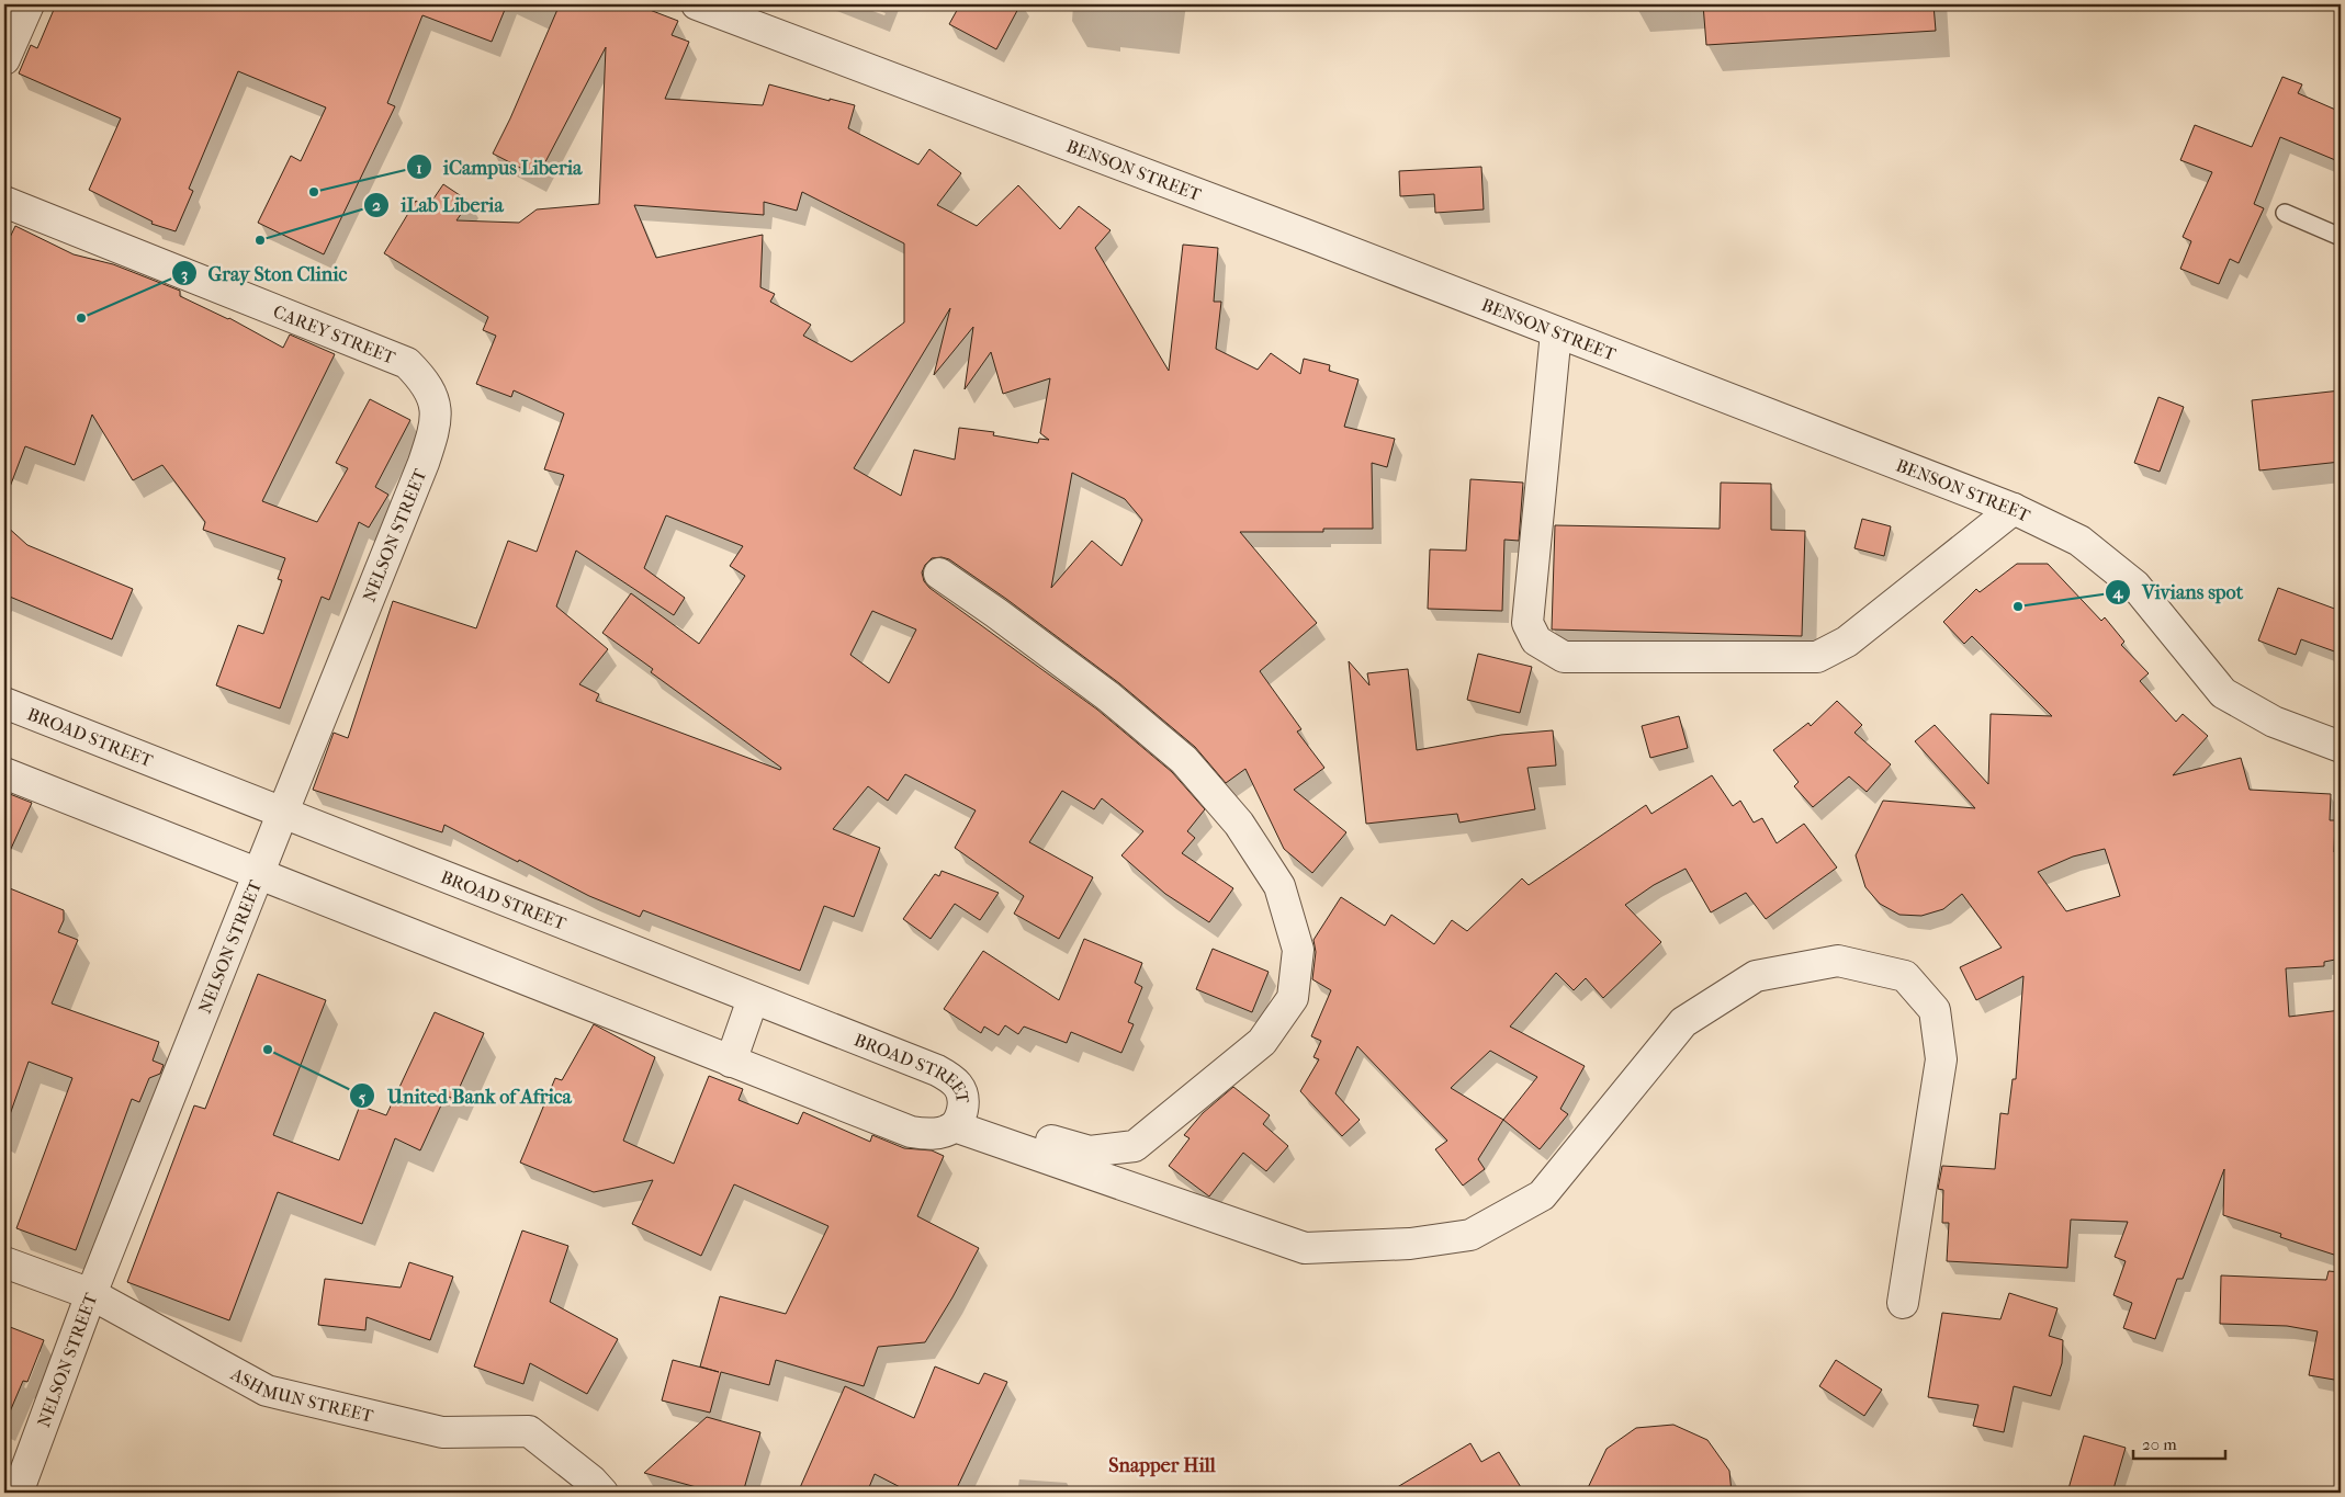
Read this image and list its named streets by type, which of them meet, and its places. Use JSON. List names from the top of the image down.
{
  "streets": {
    "street": [
      "BENSON STREET",
      "CAREY STREET",
      "NELSON STREET",
      "BROAD STREET",
      "ASHMUN STREET"
    ]
  },
  "crossings": [
    ["CAREY STREET", "NELSON STREET"],
    ["NELSON STREET", "BROAD STREET"],
    ["NELSON STREET", "ASHMUN STREET"]
  ],
  "districts": ["Snapper Hill"],
  "places": [
    "iCampus Liberia",
    "iLab Liberia",
    "Gray Ston Clinic",
    "Vivians spot",
    "United Bank of Africa"
  ],
  "scale_bar": "20 m"
}
